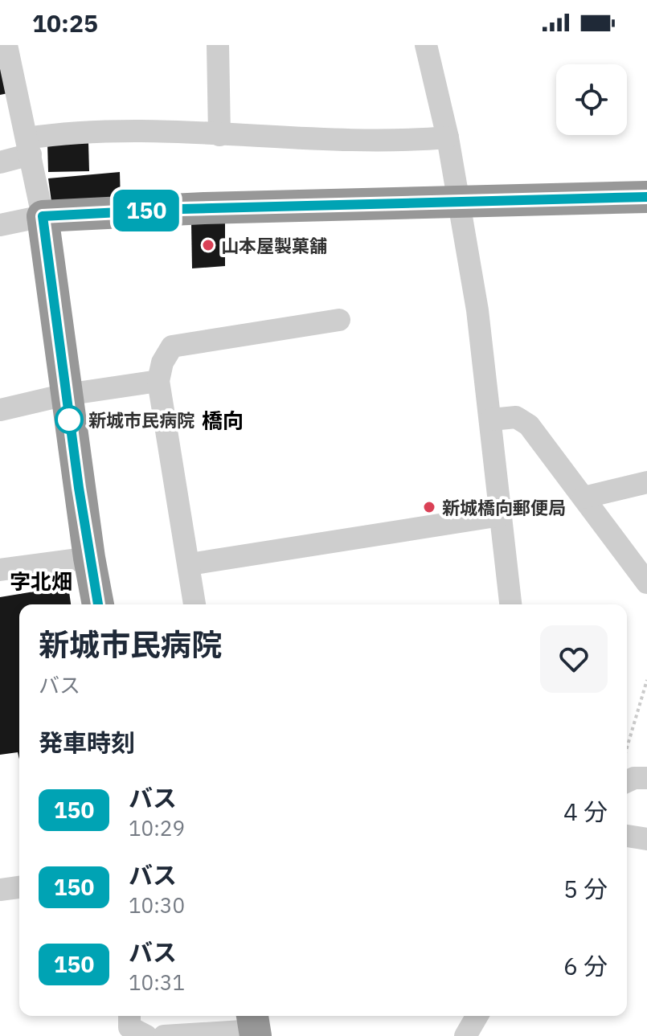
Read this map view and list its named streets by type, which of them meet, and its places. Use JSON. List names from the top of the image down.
{
  "districts": ["橋向", "字北畑"],
  "places": ["山本屋製菓舗", "新城市民病院", "新城橋向郵便局"],
  "lines": ["bus line 150"],
  "page": {
    "status": "10:25",
    "on_map": "150",
    "heading": [
      ["新城市民病院", "バス"],
      "発車時刻"
    ],
    "list": [
      {
        "mark": "150",
        "name": "バス",
        "note": "10:29",
        "value": "4 分"
      },
      {
        "mark": "150",
        "name": "バス",
        "note": "10:30",
        "value": "5 分"
      },
      {
        "mark": "150",
        "name": "バス",
        "note": "10:31",
        "value": "6 分"
      }
    ]
  }
}
